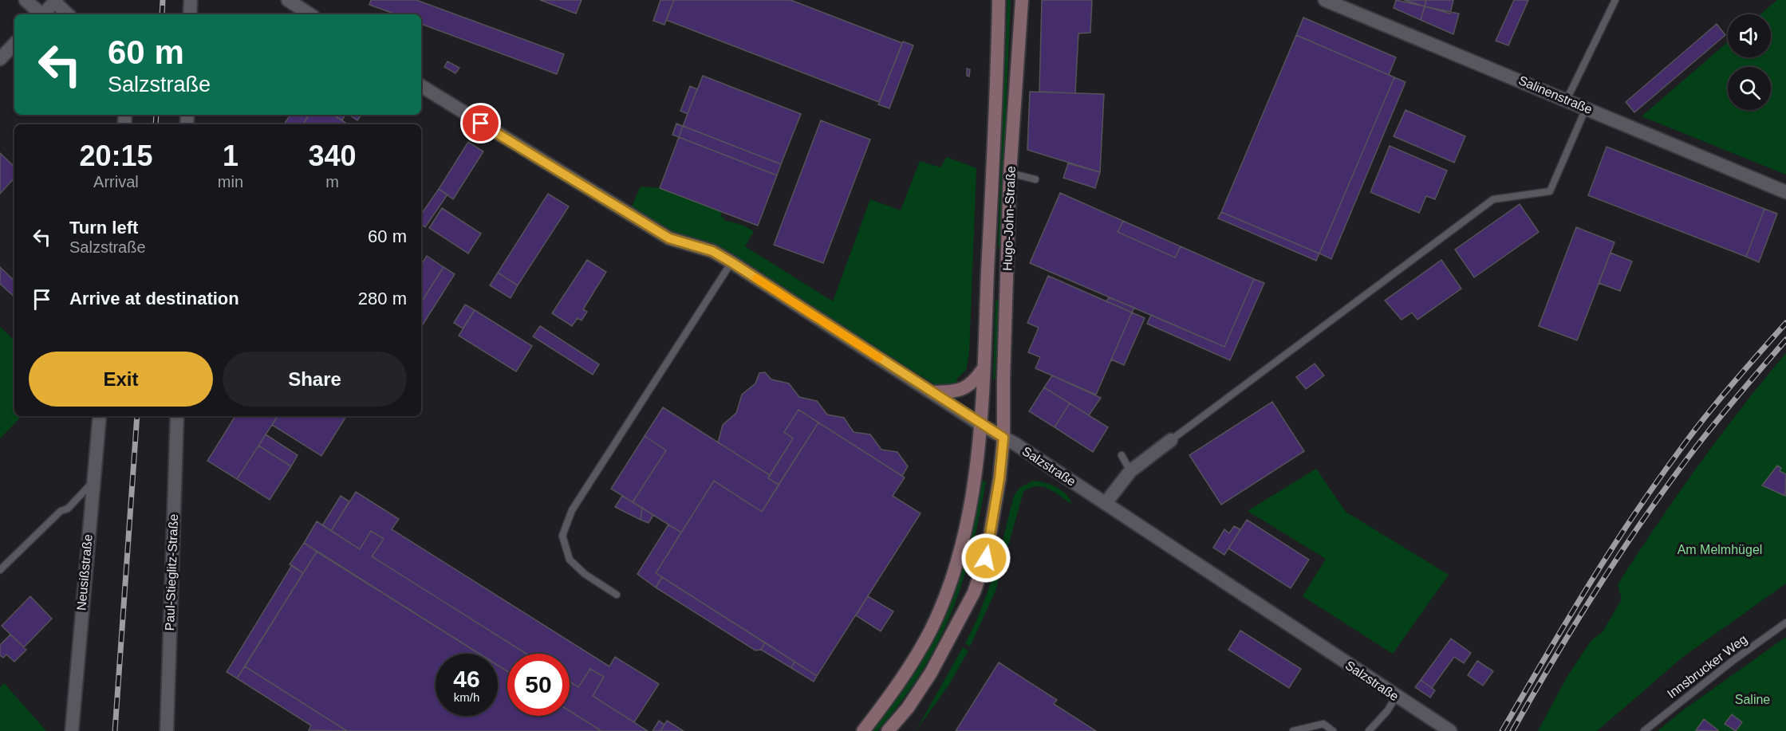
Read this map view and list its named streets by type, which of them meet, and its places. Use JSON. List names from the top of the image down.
{
  "streets": {
    "main road": ["Hugo-John-Straße"],
    "street": [
      "Salinenstraße",
      "Salzstraße",
      "Neusißstraße",
      "Paul-Stieglitz-Straße"
    ],
    "lane": ["Innsbrucker Weg"]
  },
  "crossings": [
    ["Hugo-John-Straße", "Salzstraße"]
  ],
  "parks": ["Am Melmhügel", "Saline"],
  "page": {
    "turn": ["60 m", "Salzstraße"],
    "eta": [
      "20:15",
      "Arrival",
      "1",
      "min",
      "340",
      "m"
    ],
    "list": [
      {
        "name": "Turn left",
        "note": "Salzstraße",
        "value": "60 m"
      },
      {
        "name": "Arrive at destination",
        "value": "280 m"
      }
    ],
    "buttons": ["Exit", "Share"],
    "speed": "46 km/h",
    "limit": "50"
  }
}
